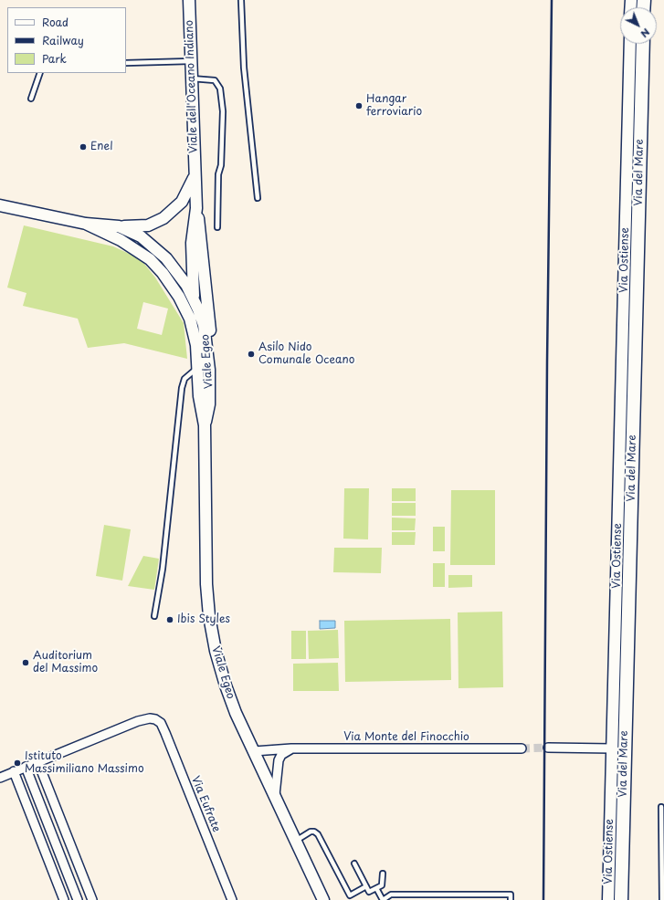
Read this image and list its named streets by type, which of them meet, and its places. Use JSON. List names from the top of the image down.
{
  "streets": {
    "main road": [
      "Viale dell'Oceano Indiano",
      "Via del Mare",
      "Via Ostiense",
      "Viale Egeo"
    ],
    "street": ["Via Monte del Finocchio", "Via Eufrate"]
  },
  "crossings": [
    ["Viale dell'Oceano Indiano", "Viale Egeo"],
    ["Viale Egeo", "Via Monte del Finocchio"]
  ],
  "places": [
    "Hangar ferroviario",
    "Enel",
    "Asilo Nido Comunale Oceano",
    "Ibis Styles",
    "Auditorium del Massimo",
    "Istituto Massimiliano Massimo"
  ],
  "legend": ["Road", "Railway", "Park"],
  "north": "bottom right"
}
